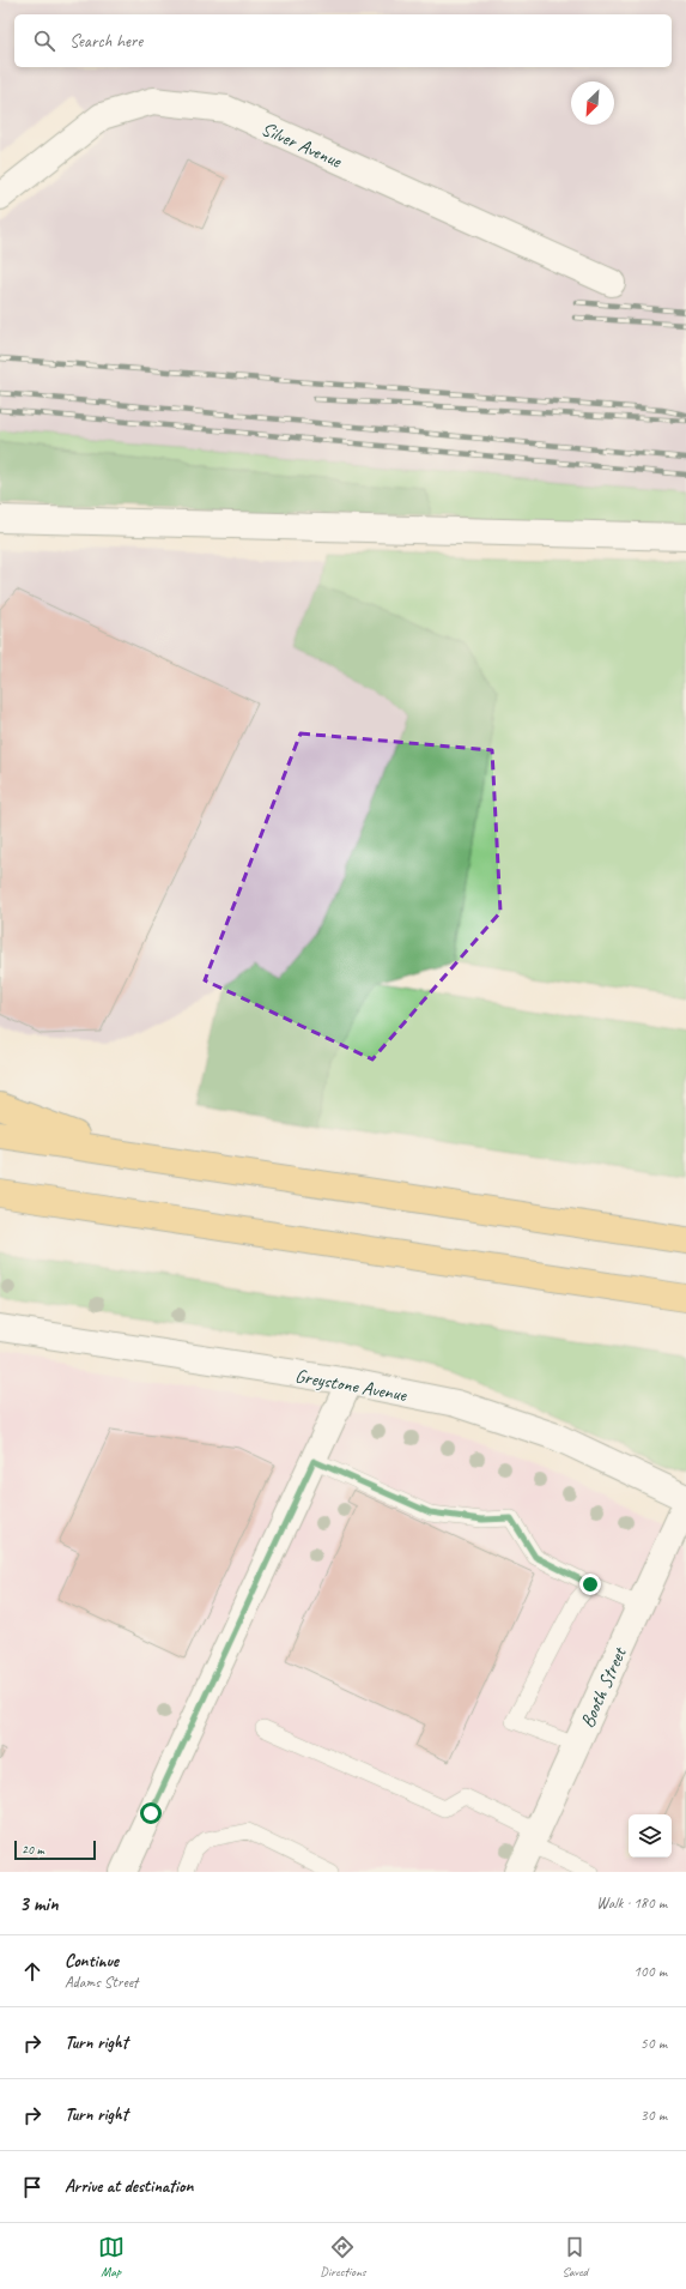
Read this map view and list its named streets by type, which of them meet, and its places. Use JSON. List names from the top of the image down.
{
  "streets": {
    "street": ["Silver Avenue", "Greystone Avenue", "Booth Street"]
  },
  "scale_bar": "20 m",
  "north": "bottom left",
  "page": {
    "search": "Search here",
    "scale": "20 m",
    "heading": ["3 min", "Walk · 180 m"],
    "list": [
      ["Continue", "Adams Street", "100 m"],
      ["Turn right", "50 m"],
      ["Turn right", "30 m"],
      "Arrive at destination"
    ],
    "nav": ["Map", "Directions", "Saved"]
  }
}
